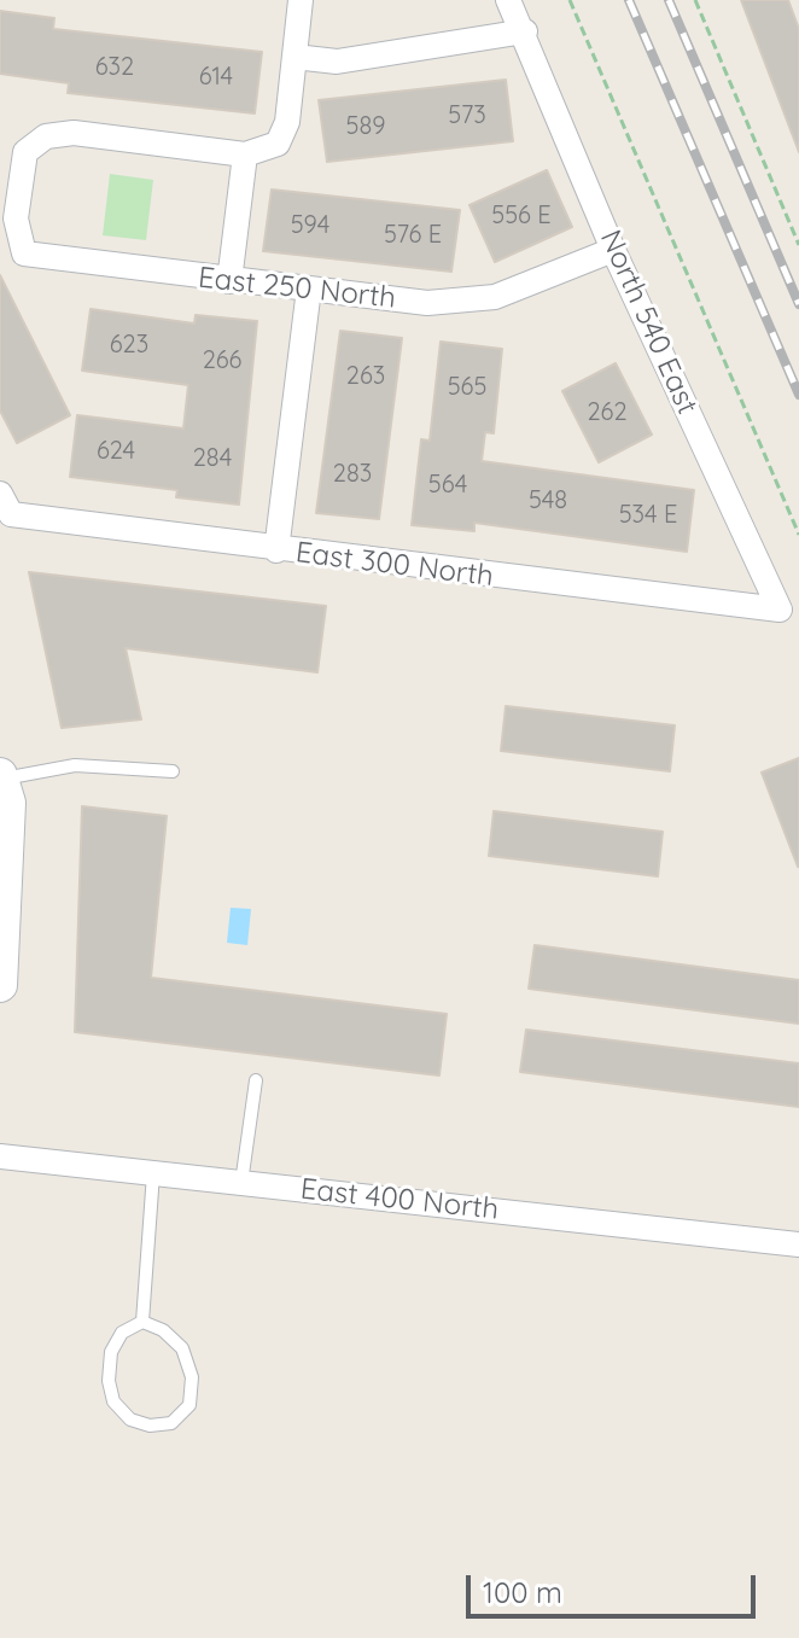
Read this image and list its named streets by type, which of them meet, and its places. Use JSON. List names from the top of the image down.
{
  "streets": {
    "street": [
      "East 250 North",
      "North 540 East",
      "East 300 North",
      "East 400 North"
    ]
  },
  "crossings": [
    ["East 250 North", "North 540 East"],
    ["North 540 East", "East 300 North"]
  ],
  "house_numbers": [
    "632",
    "614",
    "573",
    "589",
    "556 E",
    "594",
    "576 E",
    "623",
    "266",
    "263",
    "565",
    "262",
    "624",
    "284",
    "283",
    "564",
    "548",
    "534 E"
  ],
  "scale_bar": "100 m"
}
